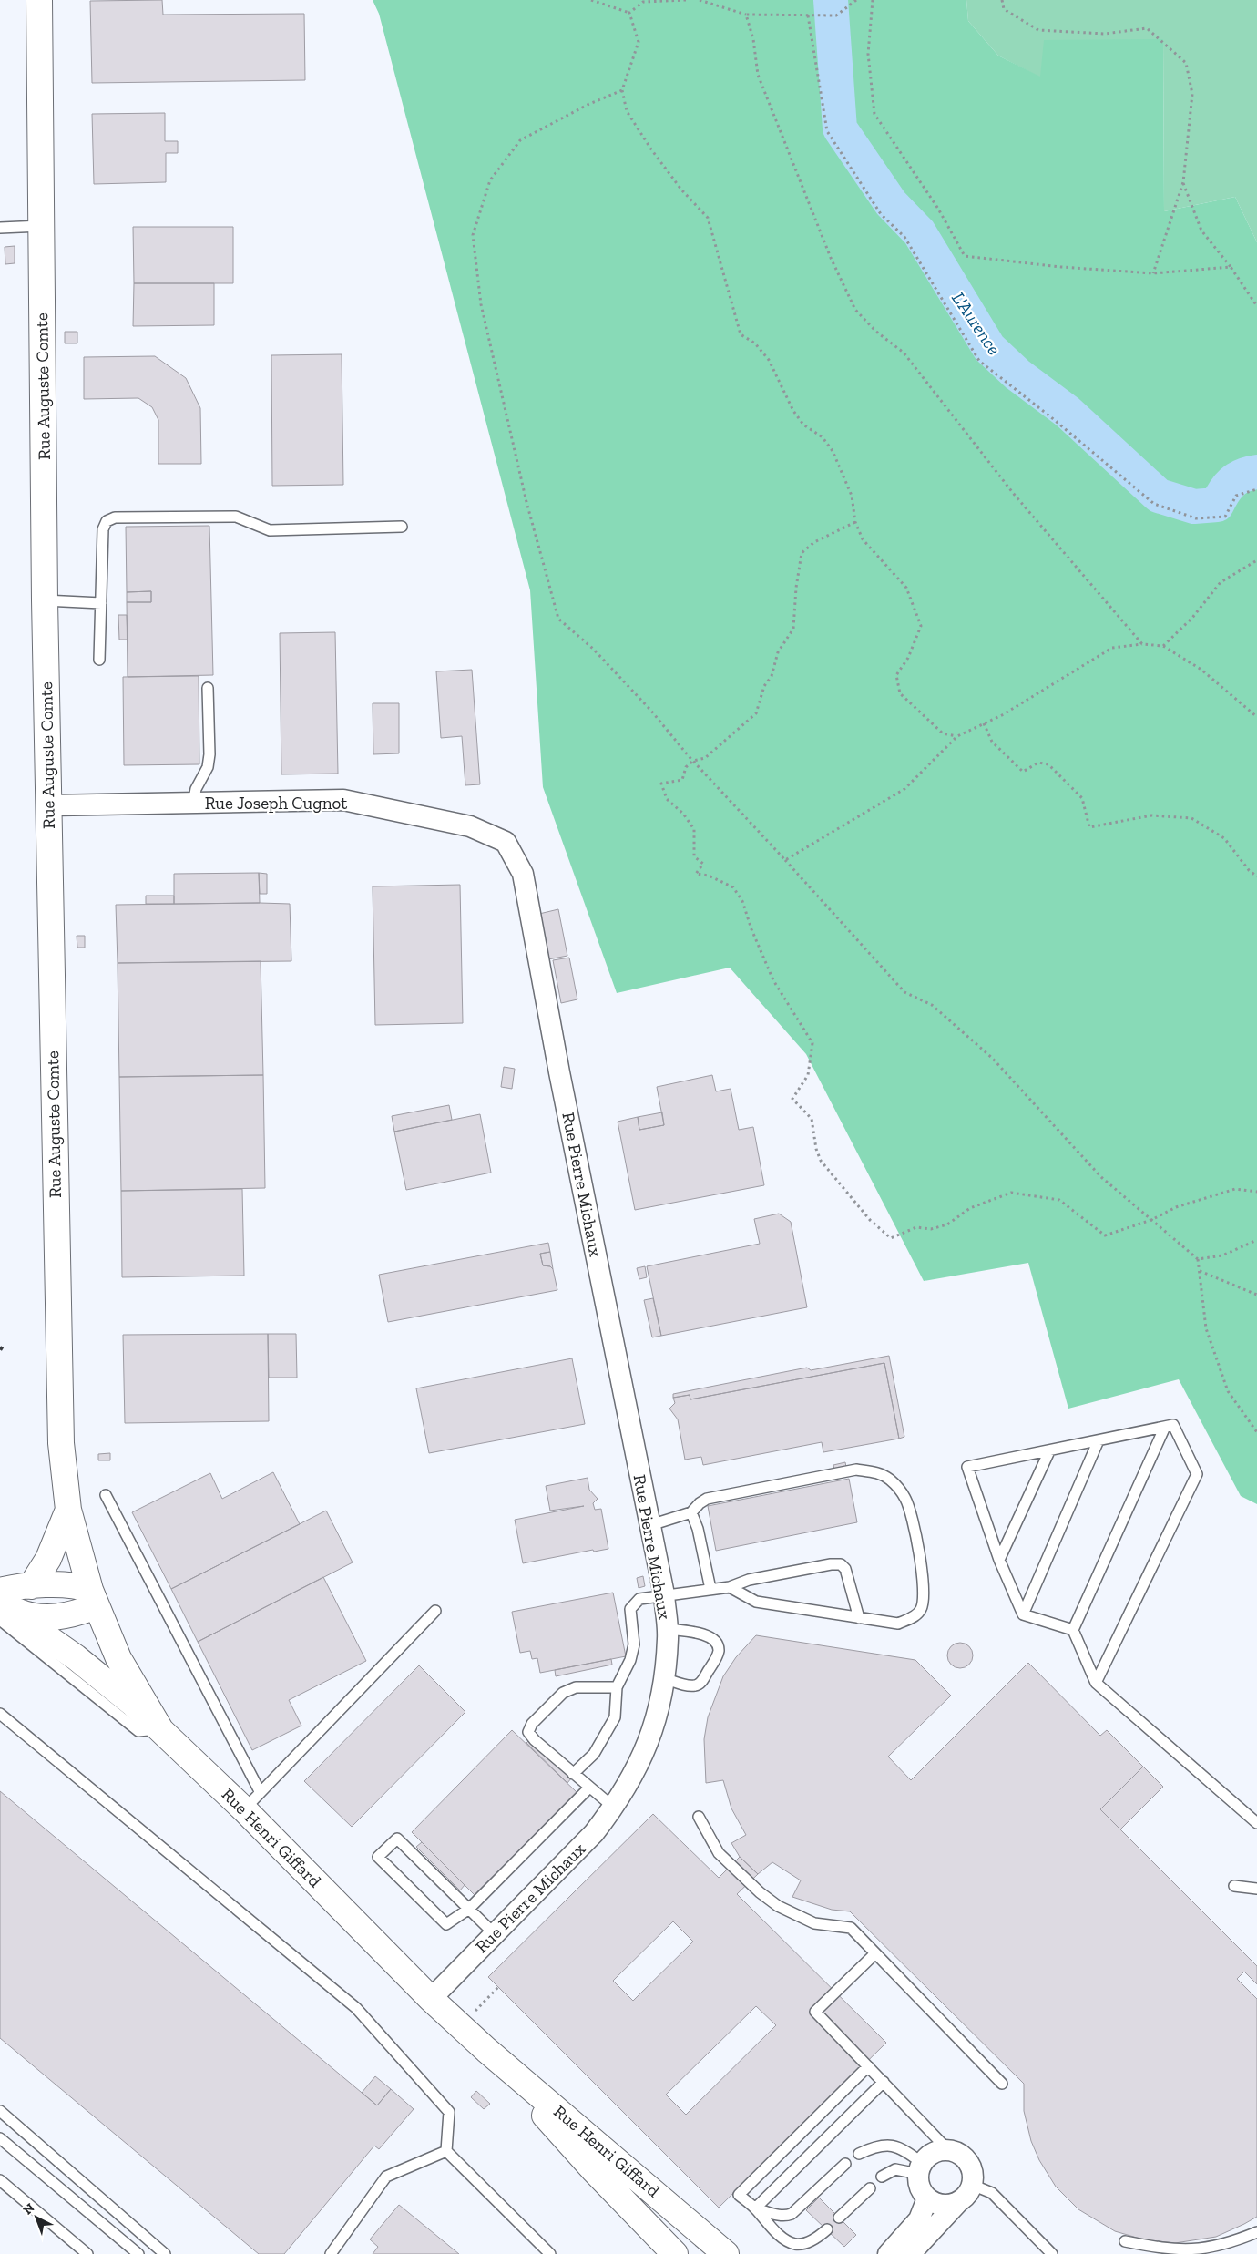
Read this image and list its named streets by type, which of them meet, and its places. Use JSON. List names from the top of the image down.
{
  "streets": {
    "street": [
      "Rue Auguste Comte",
      "Rue Joseph Cugnot",
      "Rue Pierre Michaux",
      "Rue Henri Giffard"
    ]
  },
  "crossings": [
    ["Rue Auguste Comte", "Rue Joseph Cugnot"],
    ["Rue Auguste Comte", "Rue Henri Giffard"],
    ["Rue Joseph Cugnot", "Rue Pierre Michaux"],
    ["Rue Pierre Michaux", "Rue Henri Giffard"]
  ],
  "water": ["L'Aurence"],
  "north": "top left"
}
